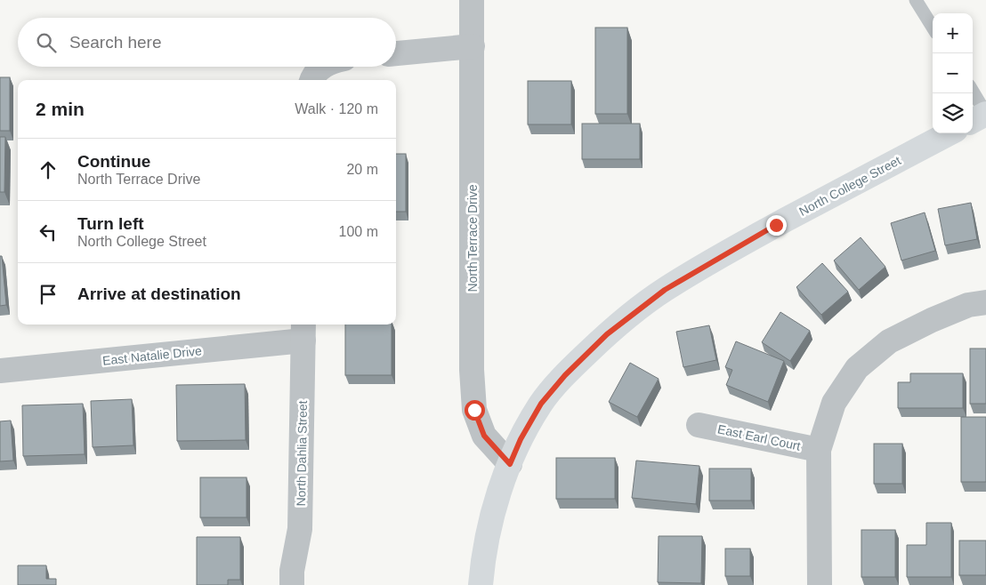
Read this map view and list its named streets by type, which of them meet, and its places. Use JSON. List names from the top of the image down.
{
  "streets": {
    "main road": ["North College Street"],
    "street": [
      "North Terrace Drive",
      "East Natalie Drive",
      "East Earl Court",
      "North Dahlia Street"
    ]
  },
  "crossings": [
    ["North College Street", "North Terrace Drive"],
    ["East Natalie Drive", "North Dahlia Street"]
  ],
  "page": {
    "map_buttons": ["+", "−"],
    "search": "Search here",
    "heading": ["2 min", "Walk · 120 m"],
    "list": [
      ["Continue", "North Terrace Drive", "20 m"],
      ["Turn left", "North College Street", "100 m"],
      "Arrive at destination"
    ]
  }
}
